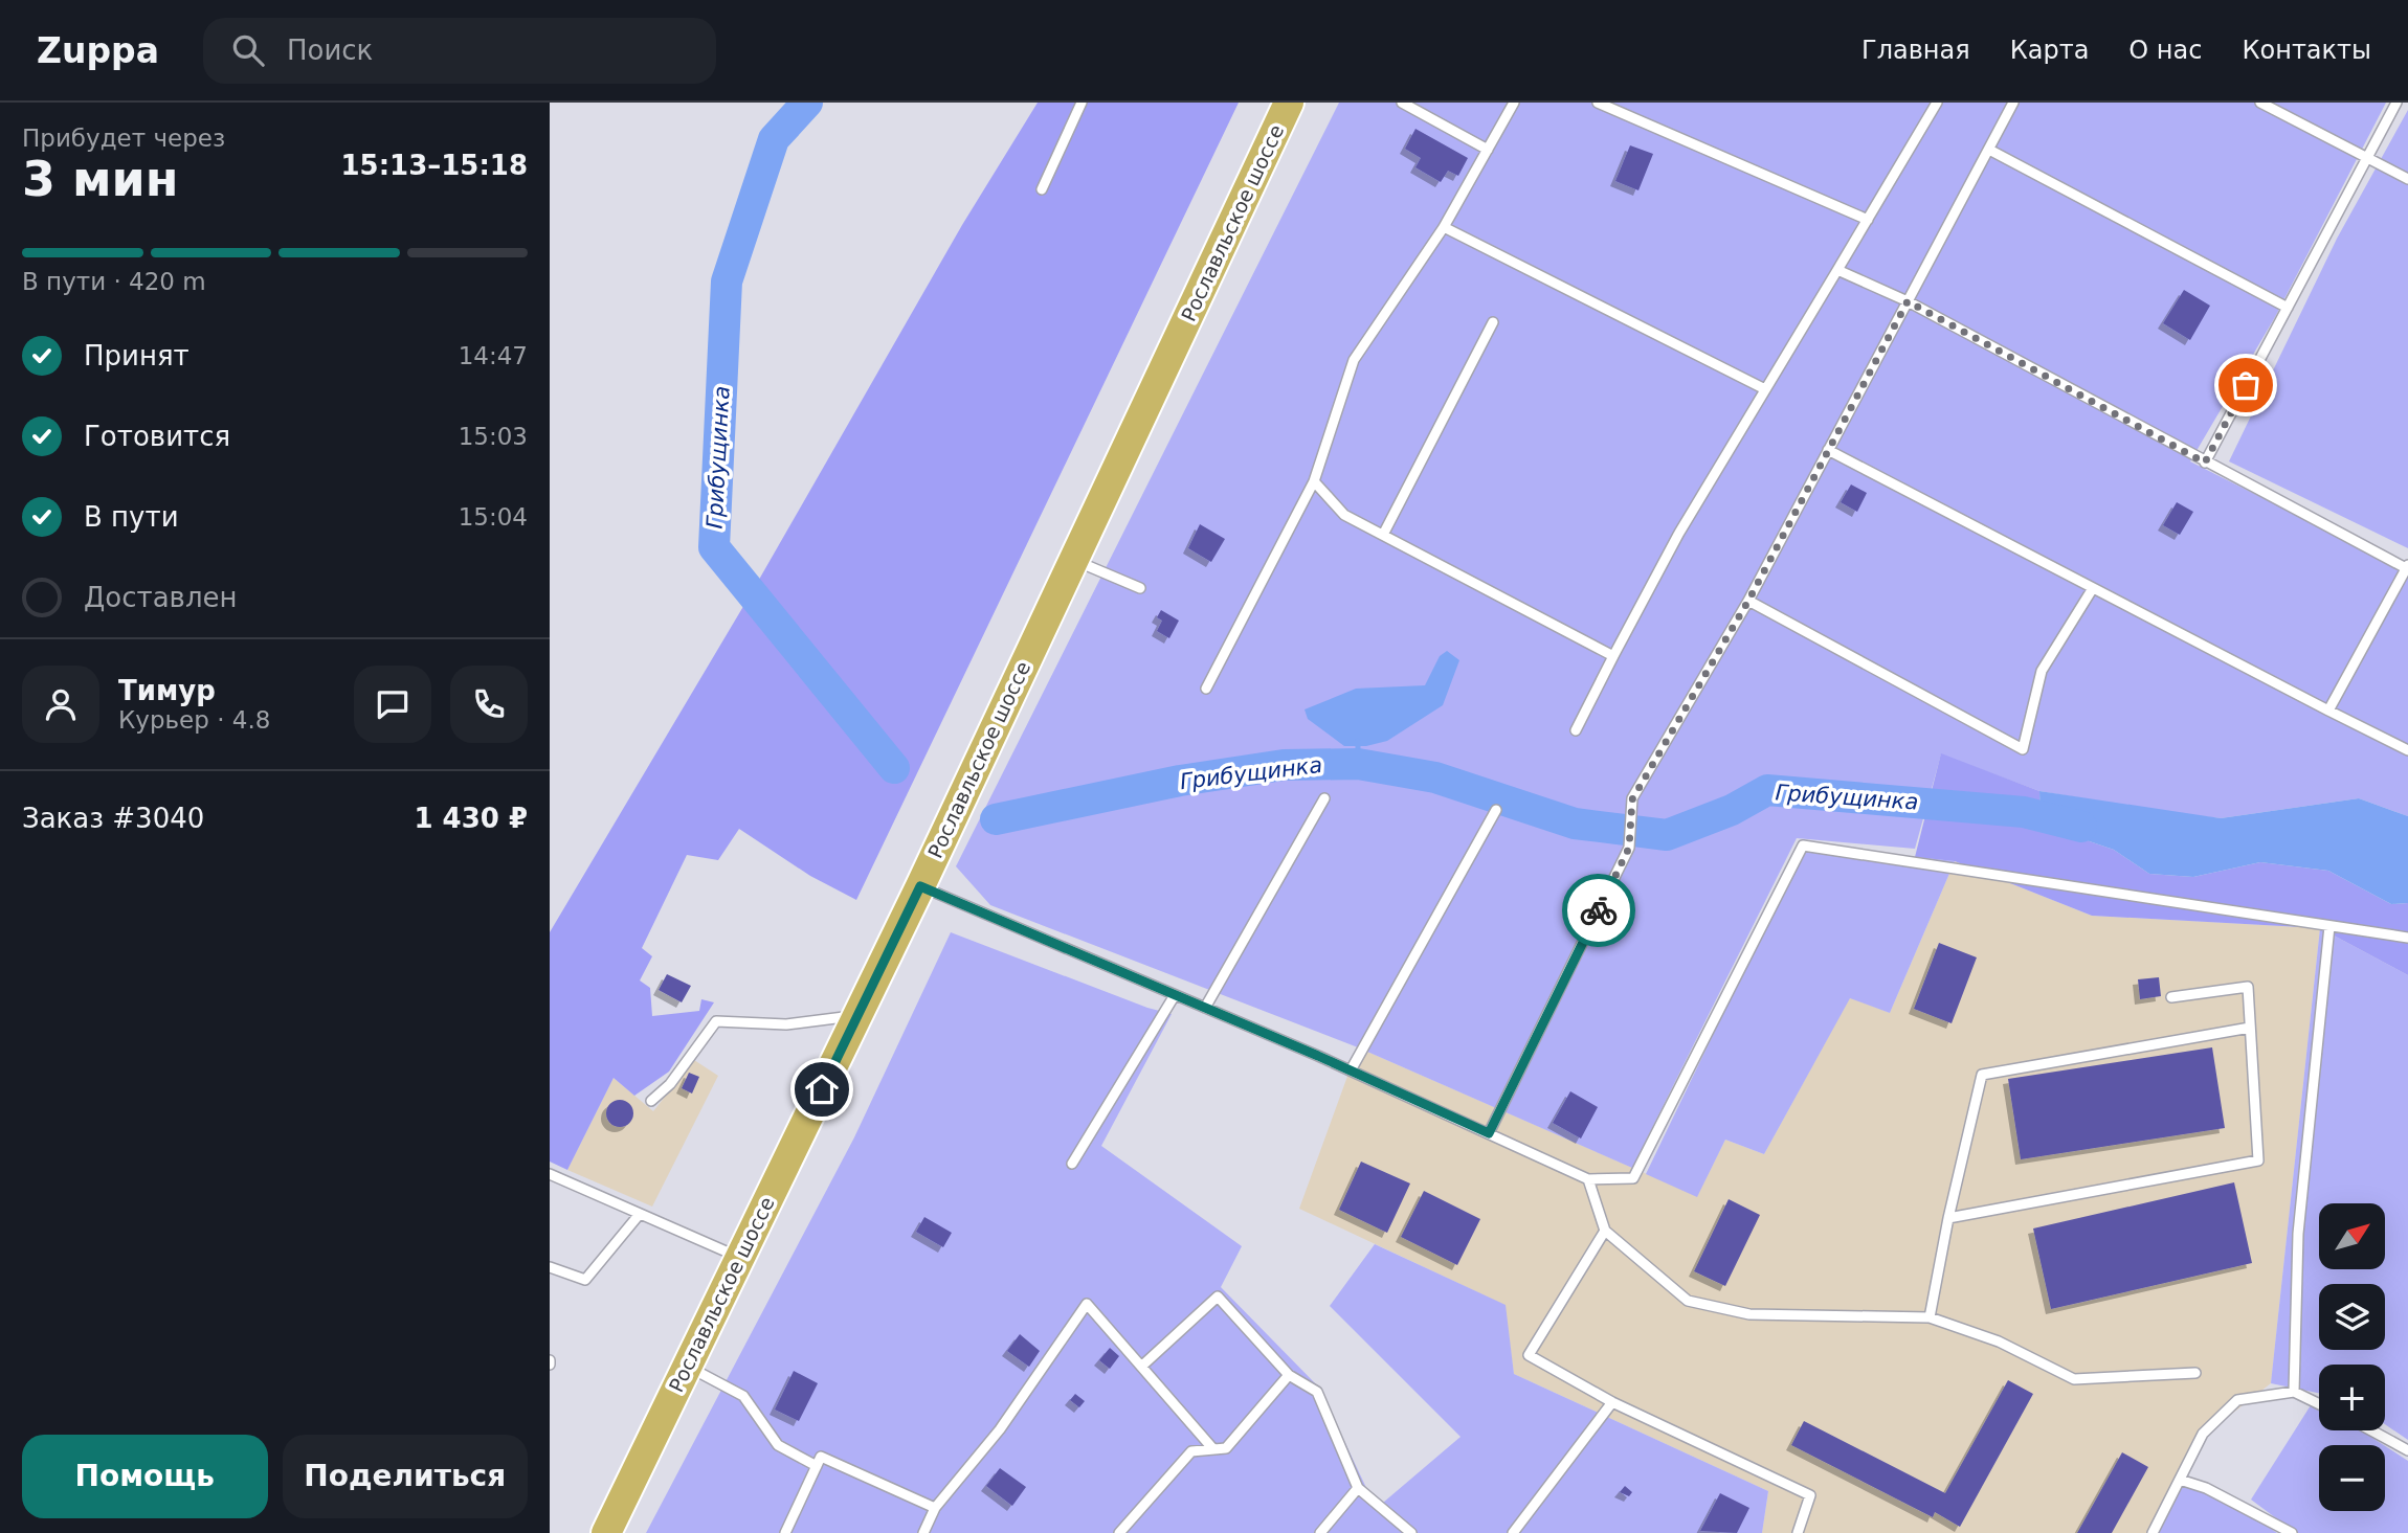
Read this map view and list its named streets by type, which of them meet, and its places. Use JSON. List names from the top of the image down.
{
  "streets": {
    "main road": ["Рославльское шоссе"]
  },
  "water": ["Грибущинка"],
  "north": "top right",
  "page": {
    "header": "Zuppa",
    "search": "Поиск",
    "nav": [
      "Главная",
      "Карта",
      "О нас",
      "Контакты"
    ],
    "heading": ["3 мин", "Прибудет через", "15:13–15:18"],
    "panel": [
      "Тимур",
      "Курьер · 4.8",
      "Заказ #3040",
      "1 430 ₽"
    ],
    "bar": "В пути · 420 m",
    "list": [
      ["Принят", "14:47"],
      ["Готовится", "15:03"],
      ["В пути", "15:04"],
      "Доставлен"
    ],
    "map_buttons": ["+", "−"],
    "buttons": ["Помощь", "Поделиться"]
  }
}
